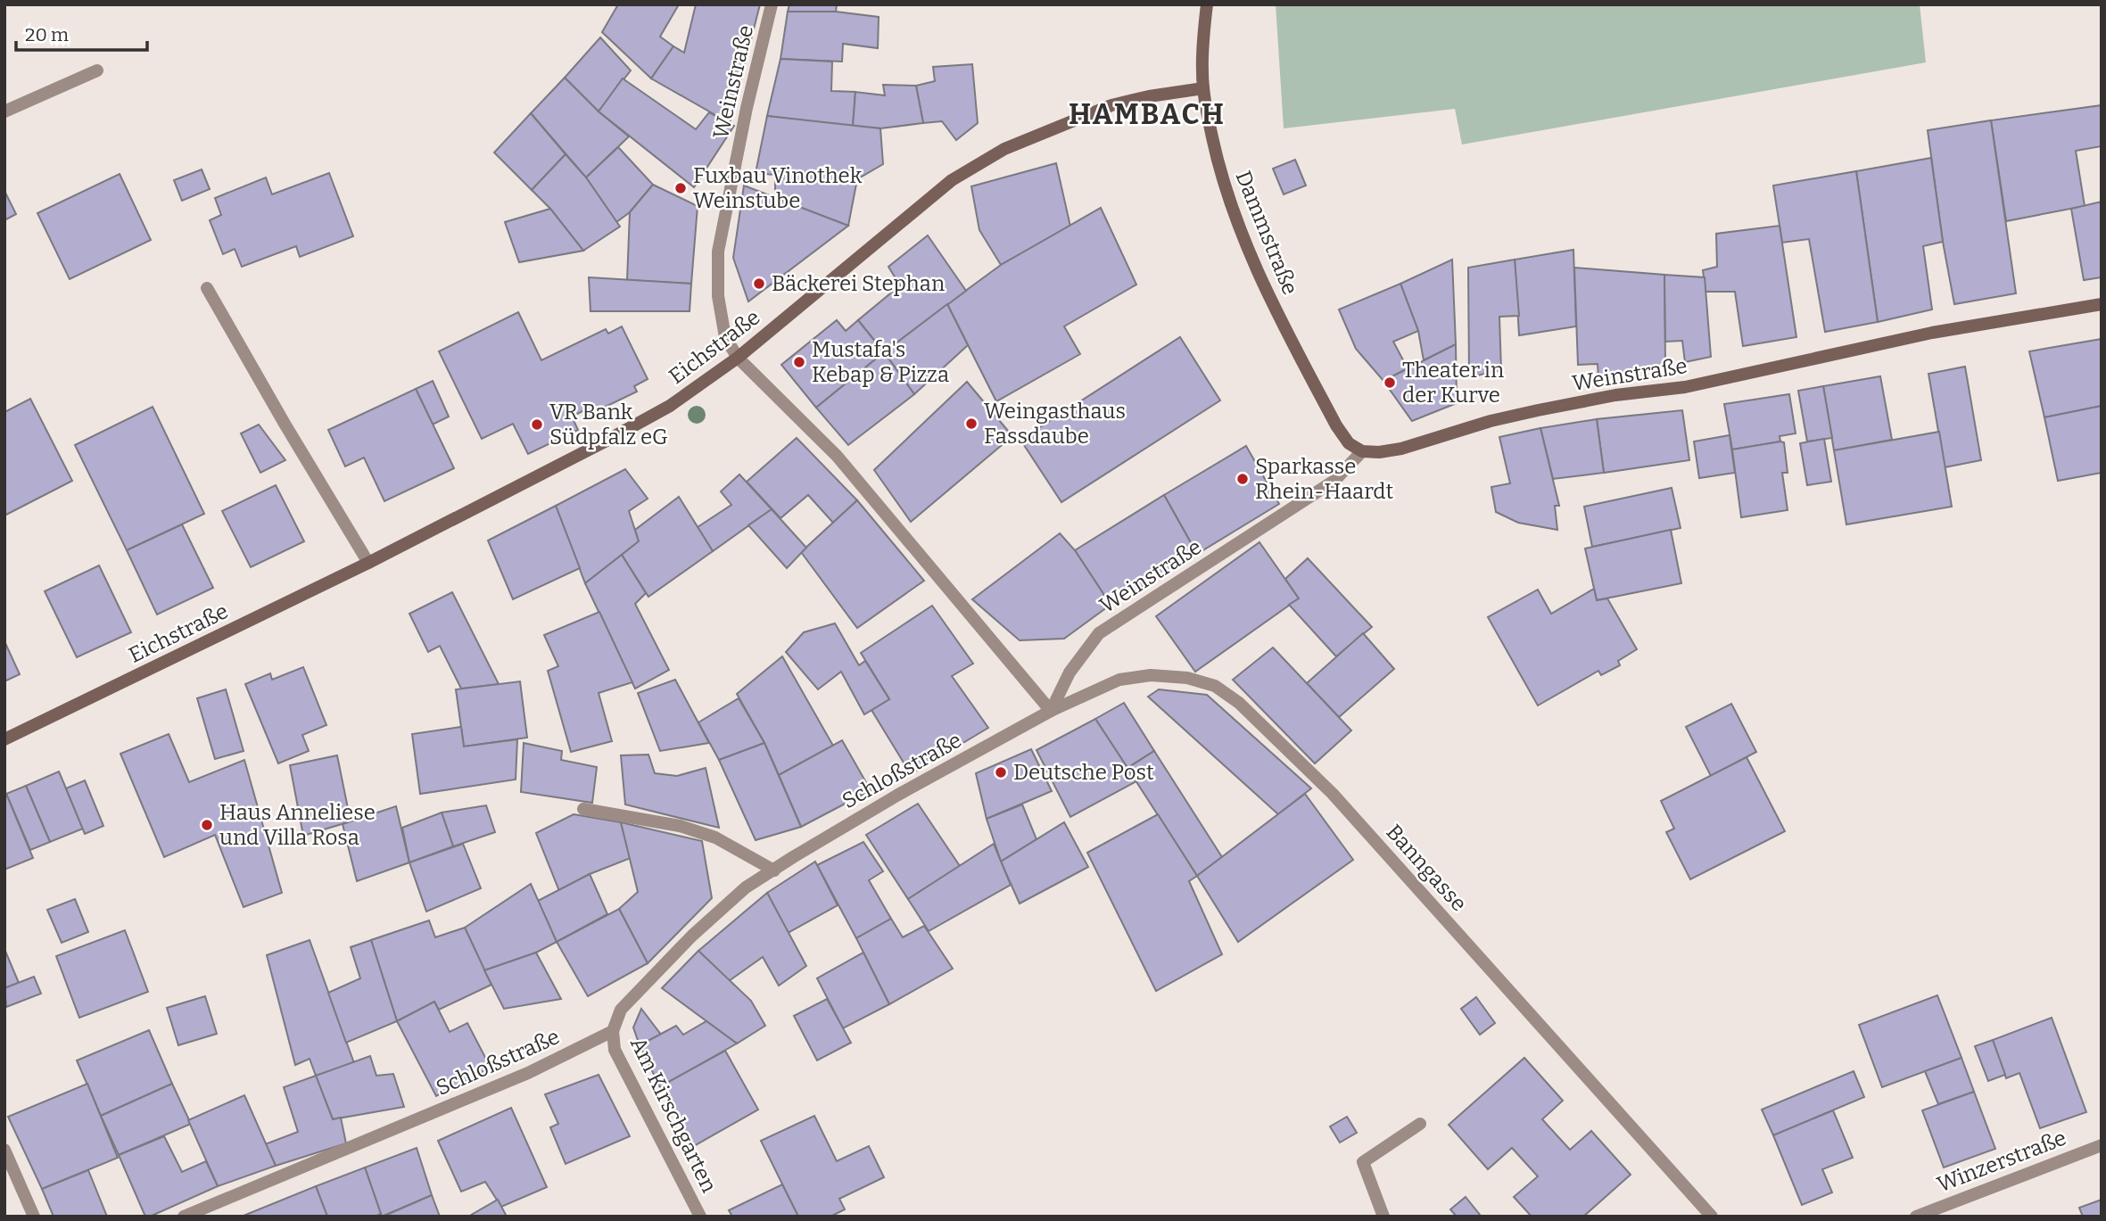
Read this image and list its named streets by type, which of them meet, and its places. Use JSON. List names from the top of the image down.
{
  "streets": {
    "street": [
      "Weinstraße",
      "Dammstraße",
      "Eichstraße",
      "Schloßstraße",
      "Banngasse",
      "Am Kirschgarten",
      "Winzerstraße"
    ]
  },
  "crossings": [
    ["Weinstraße", "Dammstraße"],
    ["Weinstraße", "Eichstraße"],
    ["Weinstraße", "Schloßstraße"],
    ["Weinstraße", "Banngasse"],
    ["Dammstraße", "Eichstraße"],
    ["Schloßstraße", "Banngasse"],
    ["Schloßstraße", "Am Kirschgarten"]
  ],
  "districts": ["HAMBACH"],
  "places": [
    "Fuxbau Vinothek Weinstube",
    "Bäckerei Stephan",
    "Mustafa's Kebap & Pizza",
    "Theater in der Kurve",
    "Weingasthaus Fassdaube",
    "VR Bank Südpfalz eG",
    "Sparkasse Rhein-Haardt",
    "Deutsche Post",
    "Haus Anneliese und Villa Rosa"
  ],
  "scale_bar": "20 m"
}
